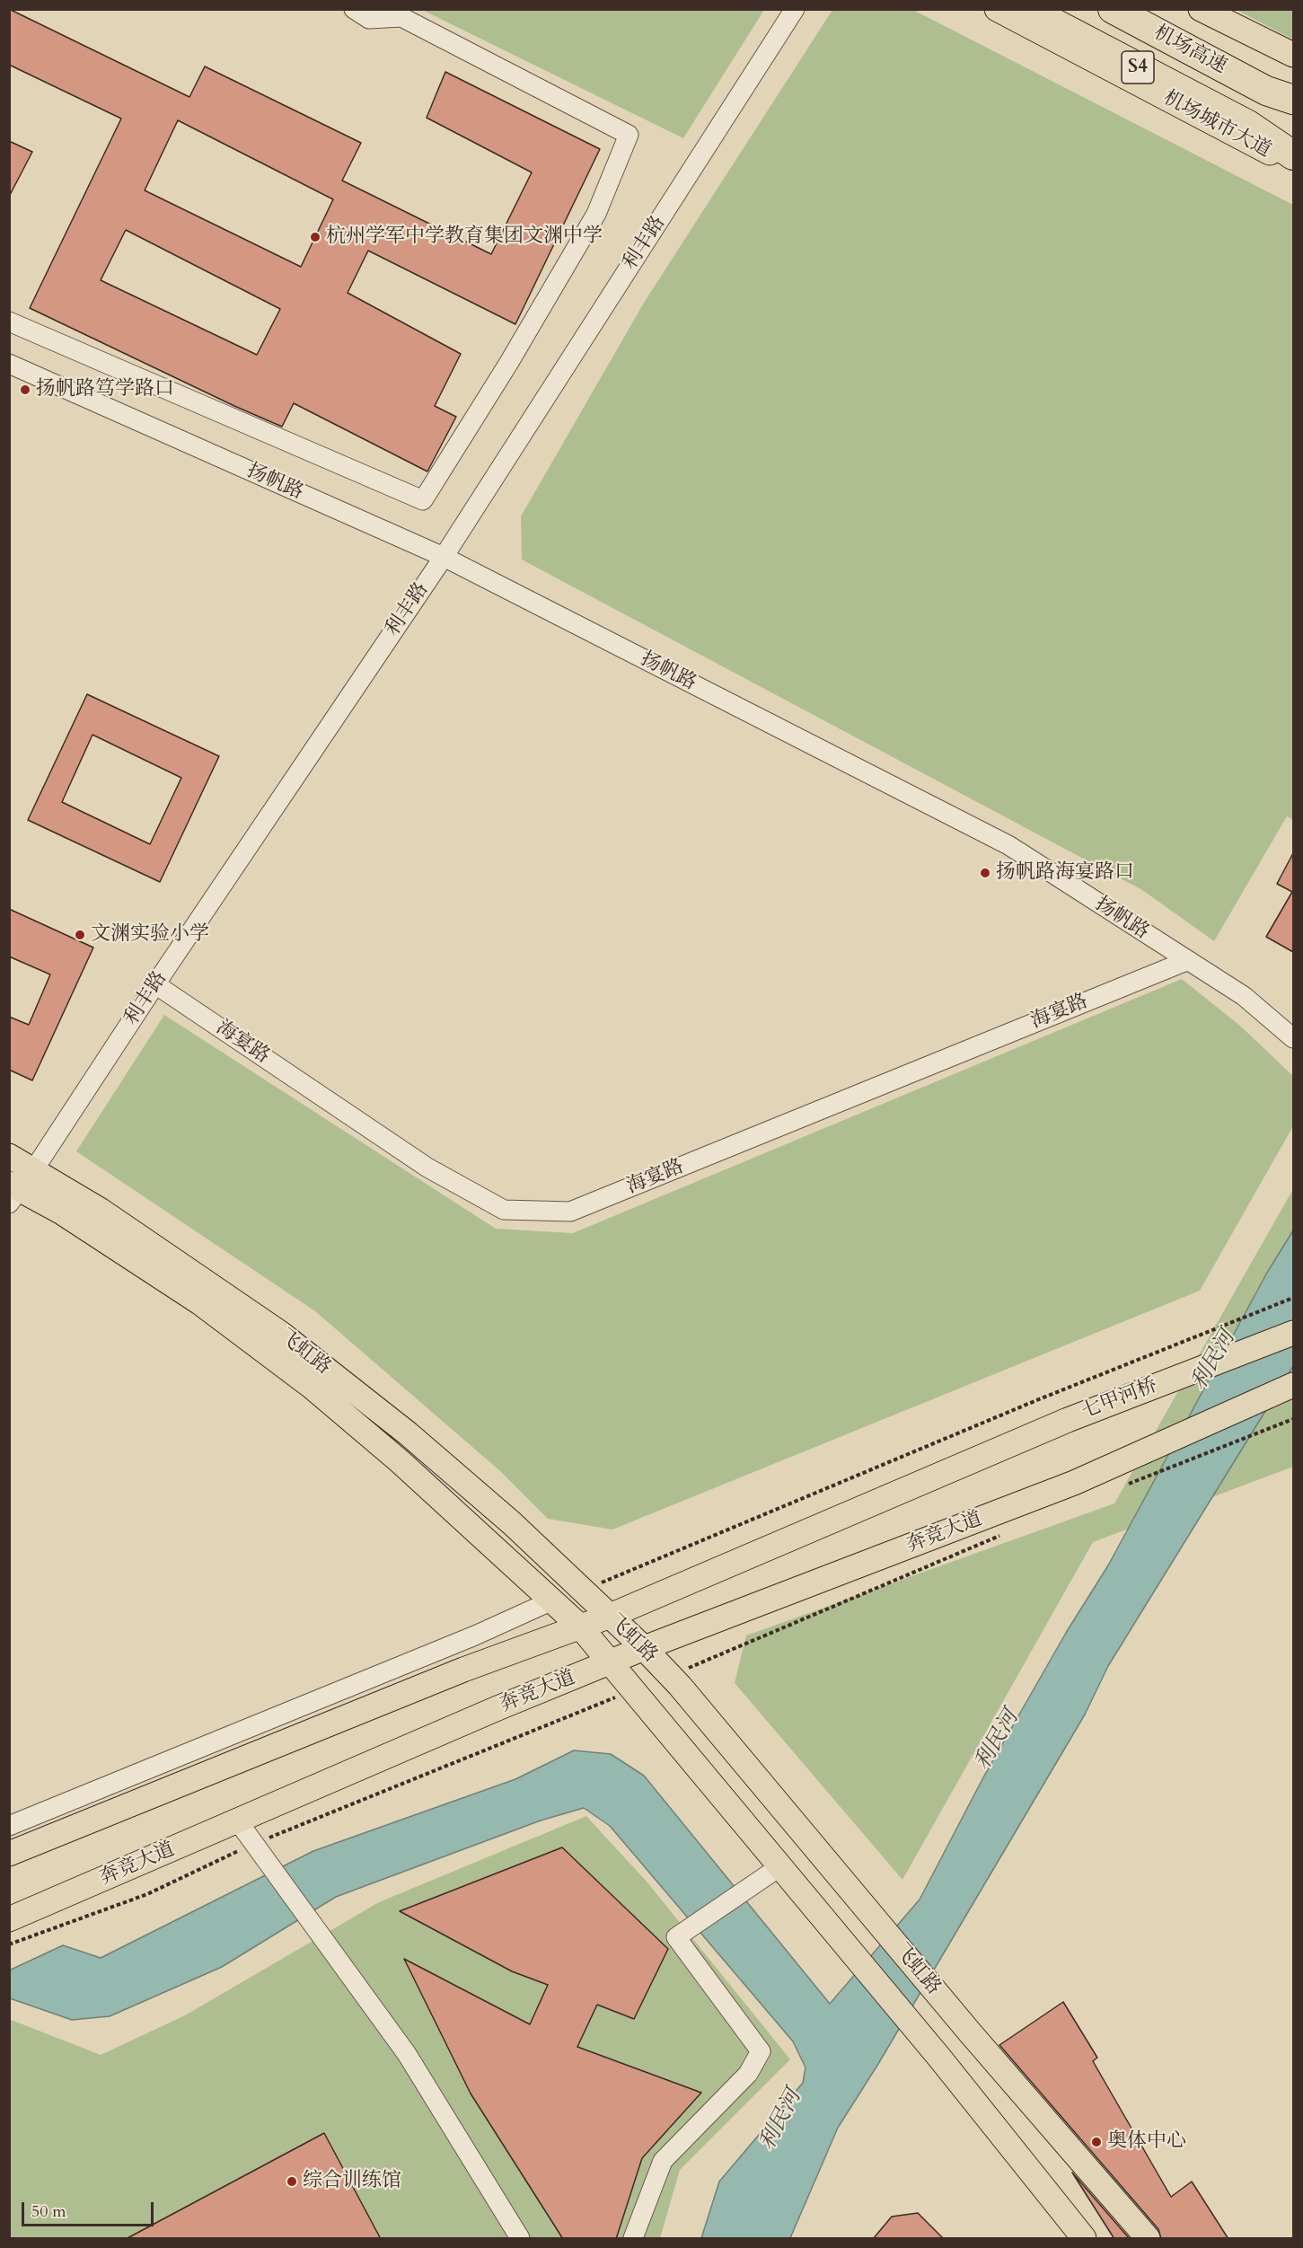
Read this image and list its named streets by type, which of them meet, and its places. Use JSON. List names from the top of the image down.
{
  "streets": {
    "highway": ["机场高速", "S4"],
    "main road": [
      "机场城市大道",
      "飞虹路",
      "七甲河桥",
      "奔竞大道"
    ],
    "street": ["利丰路", "扬帆路", "海宴路"]
  },
  "crossings": [
    ["利丰路", "扬帆路"],
    ["利丰路", "海宴路"],
    ["利丰路", "飞虹路"],
    ["扬帆路", "海宴路"],
    ["飞虹路", "七甲河桥"],
    ["飞虹路", "奔竞大道"]
  ],
  "water": ["利民河"],
  "places": [
    "杭州学军中学教育集团文渊中学",
    "扬帆路笃学路口",
    "扬帆路海宴路口",
    "文渊实验小学",
    "奥体中心",
    "综合训练馆"
  ],
  "scale_bar": "50 m"
}
